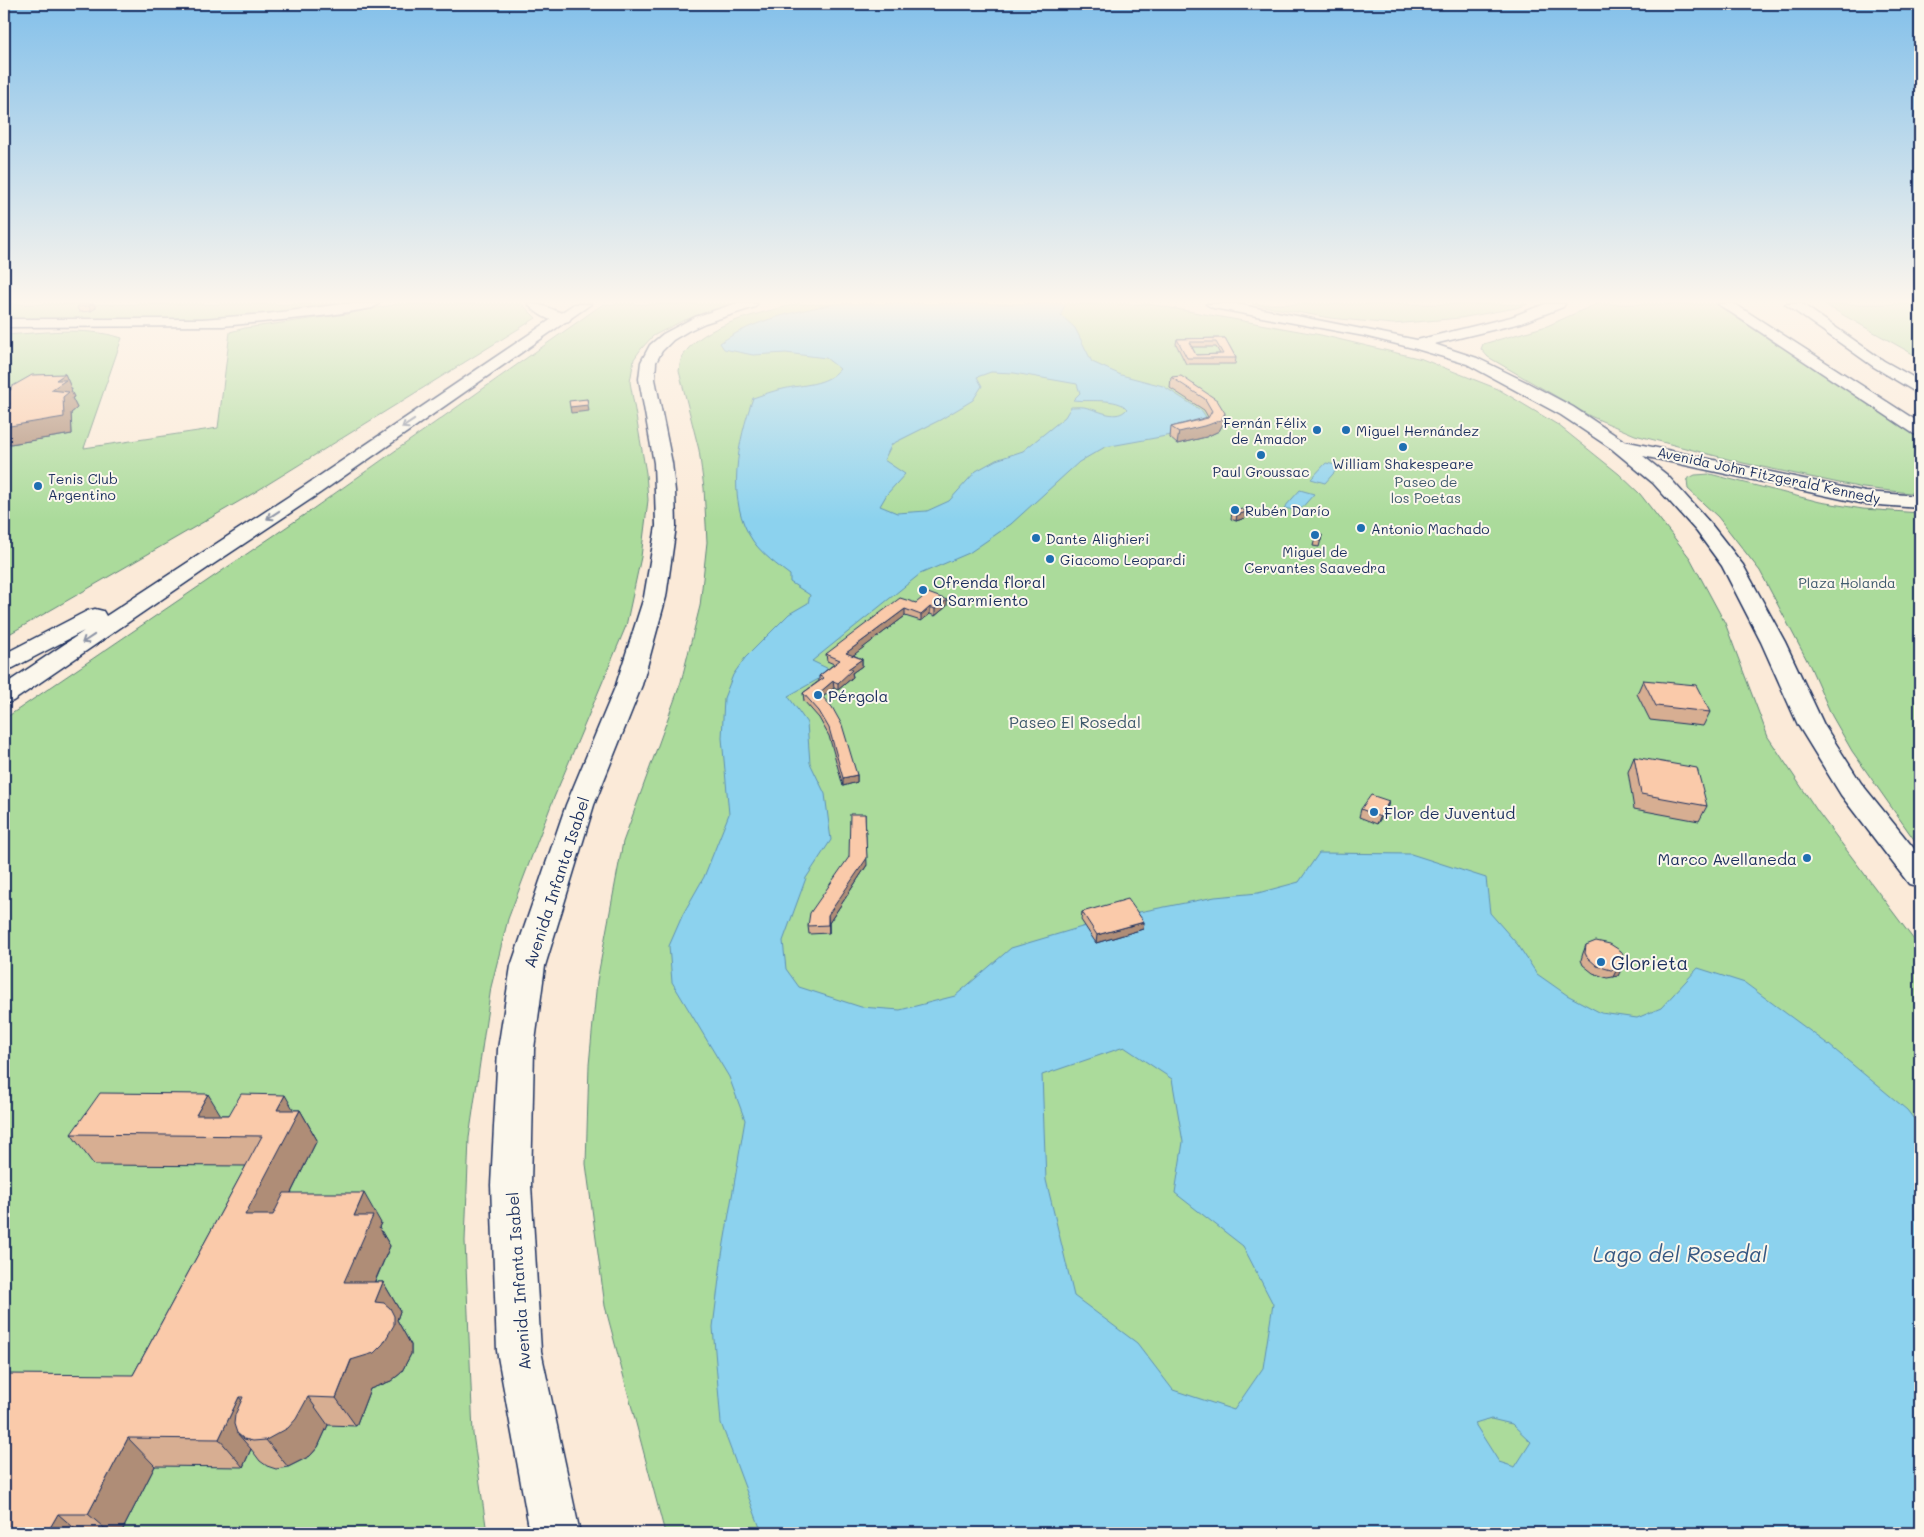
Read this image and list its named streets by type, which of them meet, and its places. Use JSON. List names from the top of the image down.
{
  "streets": {
    "street": ["Avenida John Fitzgerald Kennedy", "Avenida Infanta Isabel"]
  },
  "water": ["Lago del Rosedal"],
  "parks": ["Paseo de los Poetas", "Plaza Holanda", "Paseo El Rosedal"],
  "places": [
    "Fernán Félix de Amador",
    "Miguel Hernández",
    "William Shakespeare",
    "Paul Groussac",
    "Tenis Club Argentino",
    "Rubén Darío",
    "Antonio Machado",
    "Miguel de Cervantes Saavedra",
    "Dante Alighieri",
    "Giacomo Leopardi",
    "Ofrenda floral a Sarmiento",
    "Pérgola",
    "Flor de Juventud",
    "Marco Avellaneda",
    "Glorieta"
  ]
}
